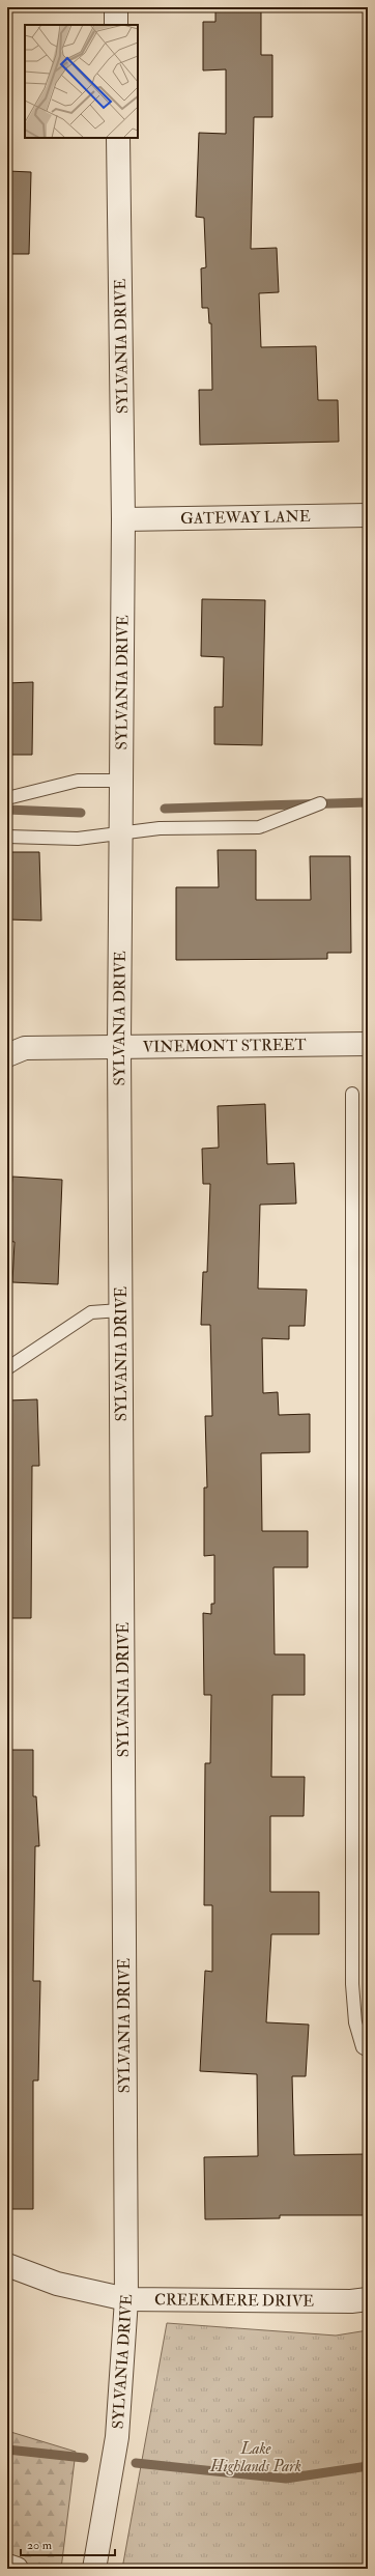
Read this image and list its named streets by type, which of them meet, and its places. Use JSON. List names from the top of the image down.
{
  "streets": {
    "street": [
      "SYLVANIA DRIVE",
      "GATEWAY LANE",
      "VINEMONT STREET",
      "CREEKMERE DRIVE"
    ]
  },
  "crossings": [
    ["SYLVANIA DRIVE", "GATEWAY LANE"],
    ["SYLVANIA DRIVE", "VINEMONT STREET"],
    ["SYLVANIA DRIVE", "CREEKMERE DRIVE"]
  ],
  "parks": ["Lake Highlands Park"],
  "scale_bar": "20 m"
}
